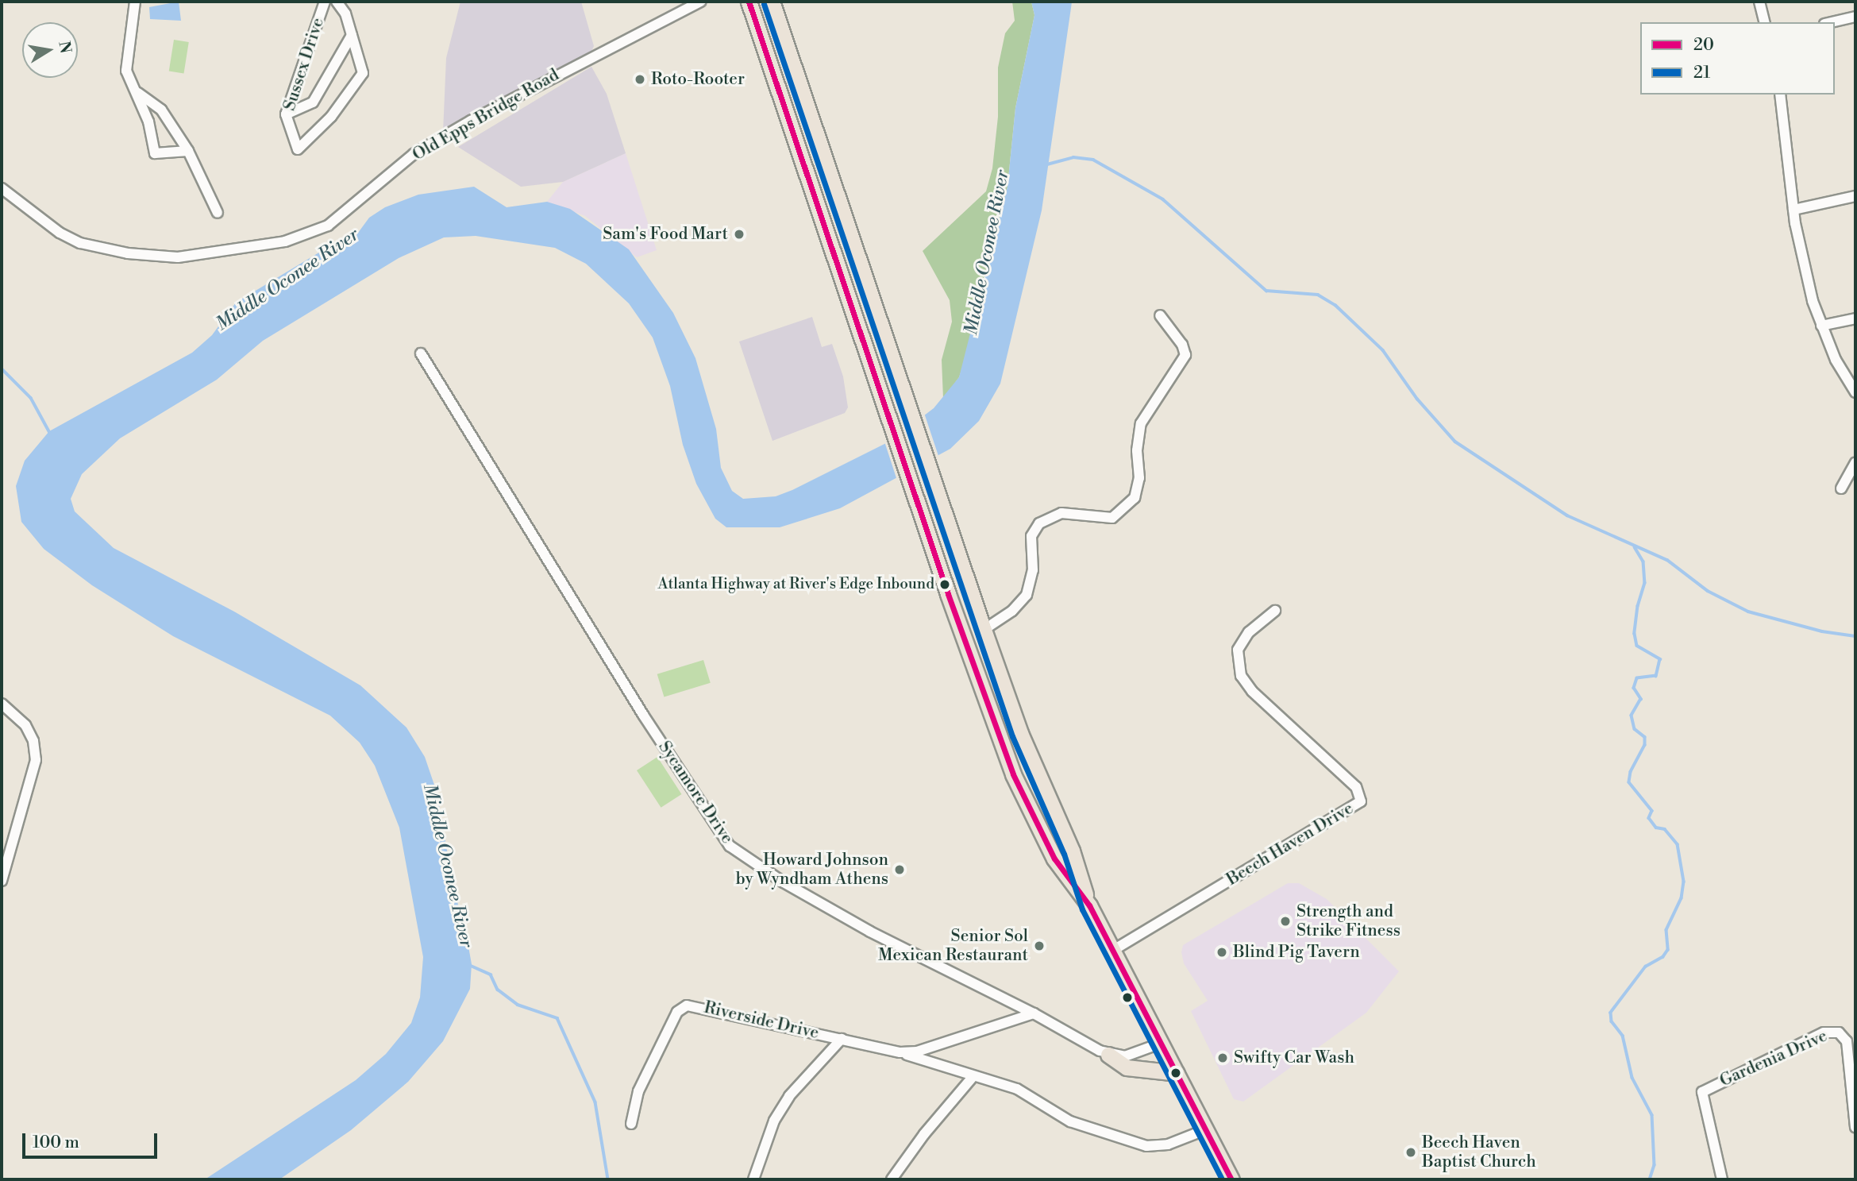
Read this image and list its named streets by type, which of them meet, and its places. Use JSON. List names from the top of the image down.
{
  "streets": {
    "street": [
      "Sussex Drive",
      "Old Epps Bridge Road",
      "Sycamore Drive",
      "Beech Haven Drive",
      "Riverside Drive",
      "Gardenia Drive"
    ]
  },
  "crossings": [
    ["Sycamore Drive", "Riverside Drive"]
  ],
  "water": ["Middle Oconee River"],
  "places": [
    "Roto-Rooter",
    "Sam's Food Mart",
    "Atlanta Highway at River's Edge Inbound",
    "Howard Johnson by Wyndham Athens",
    "Strength and Strike Fitness",
    "Senior Sol Mexican Restaurant",
    "Blind Pig Tavern",
    "Swifty Car Wash",
    "Beech Haven Baptist Church"
  ],
  "lines": ["transit line 20", "transit line 21"],
  "legend": ["20", "21"],
  "scale_bar": "100 m",
  "north": "right"
}
